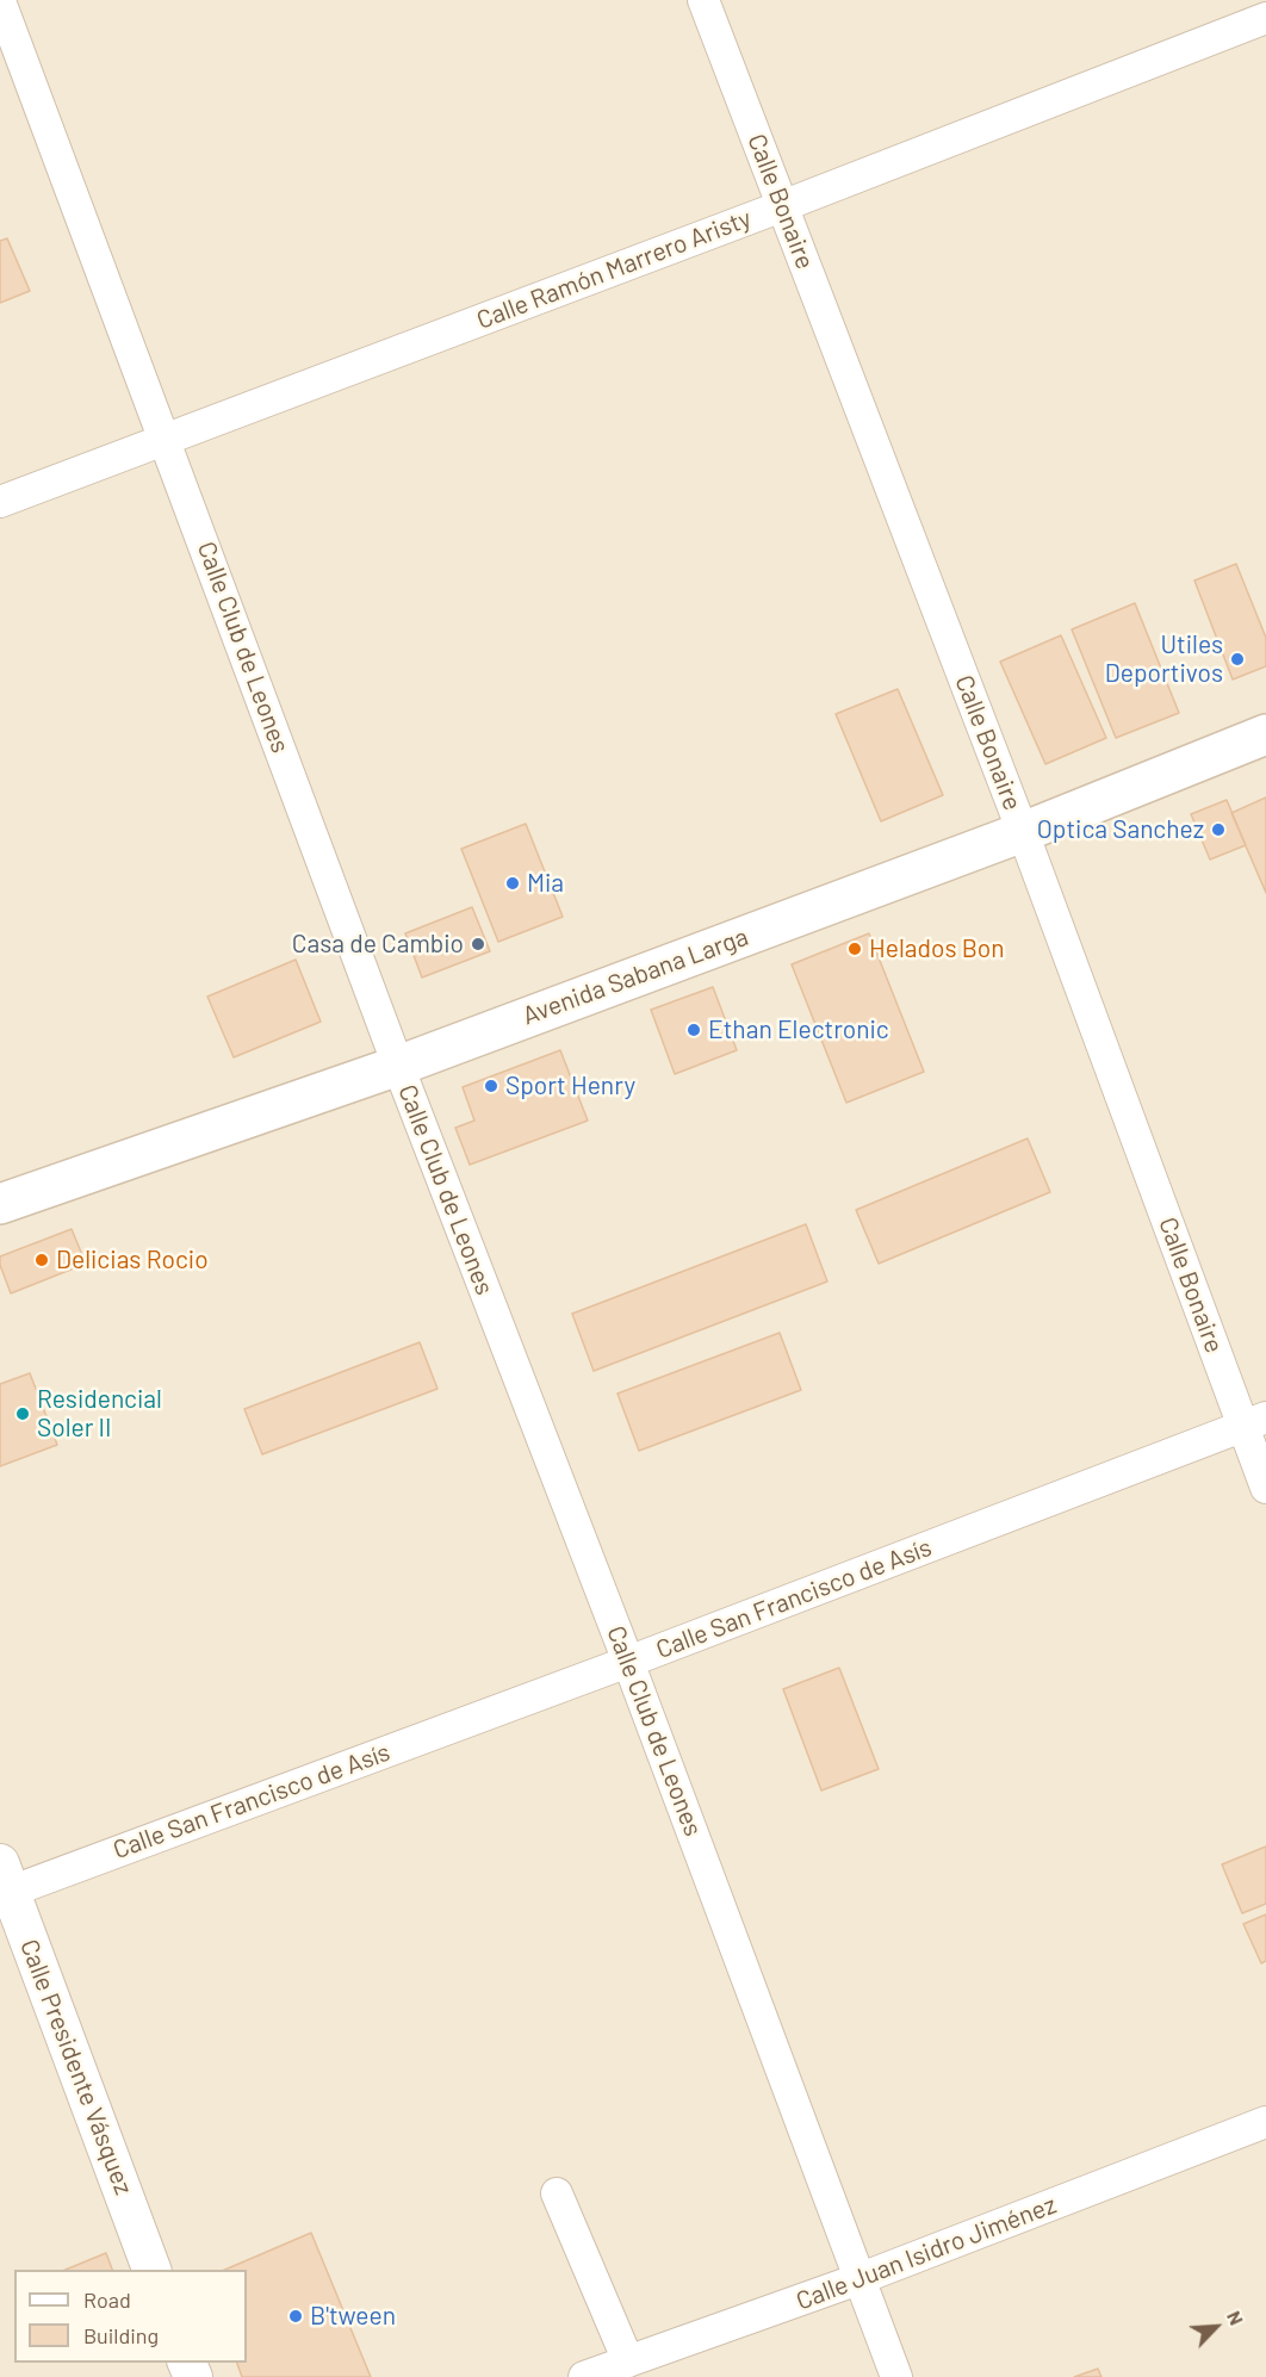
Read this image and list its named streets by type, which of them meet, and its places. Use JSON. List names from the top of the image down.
{
  "streets": {
    "main road": ["Avenida Sabana Larga"],
    "street": [
      "Calle Bonaire",
      "Calle Ramón Marrero Aristy",
      "Calle Club de Leones",
      "Calle San Francisco de Asís",
      "Calle Presidente Vásquez",
      "Calle Juan Isidro Jiménez"
    ]
  },
  "crossings": [
    ["Calle Bonaire", "Calle Ramón Marrero Aristy"],
    ["Calle Bonaire", "Avenida Sabana Larga"],
    ["Calle Bonaire", "Calle San Francisco de Asís"],
    ["Calle Ramón Marrero Aristy", "Calle Club de Leones"],
    ["Calle Club de Leones", "Avenida Sabana Larga"],
    ["Calle Club de Leones", "Calle San Francisco de Asís"],
    ["Calle Club de Leones", "Calle Juan Isidro Jiménez"],
    ["Calle San Francisco de Asís", "Calle Presidente Vásquez"]
  ],
  "places": [
    "Utiles Deportivos",
    "Optica Sanchez",
    "Mia",
    "Casa de Cambio",
    "Helados Bon",
    "Ethan Electronic",
    "Sport Henry",
    "Delicias Rocio",
    "Residencial Soler II",
    "B'tween"
  ],
  "legend": ["Road", "Building"],
  "north": "top right"
}
